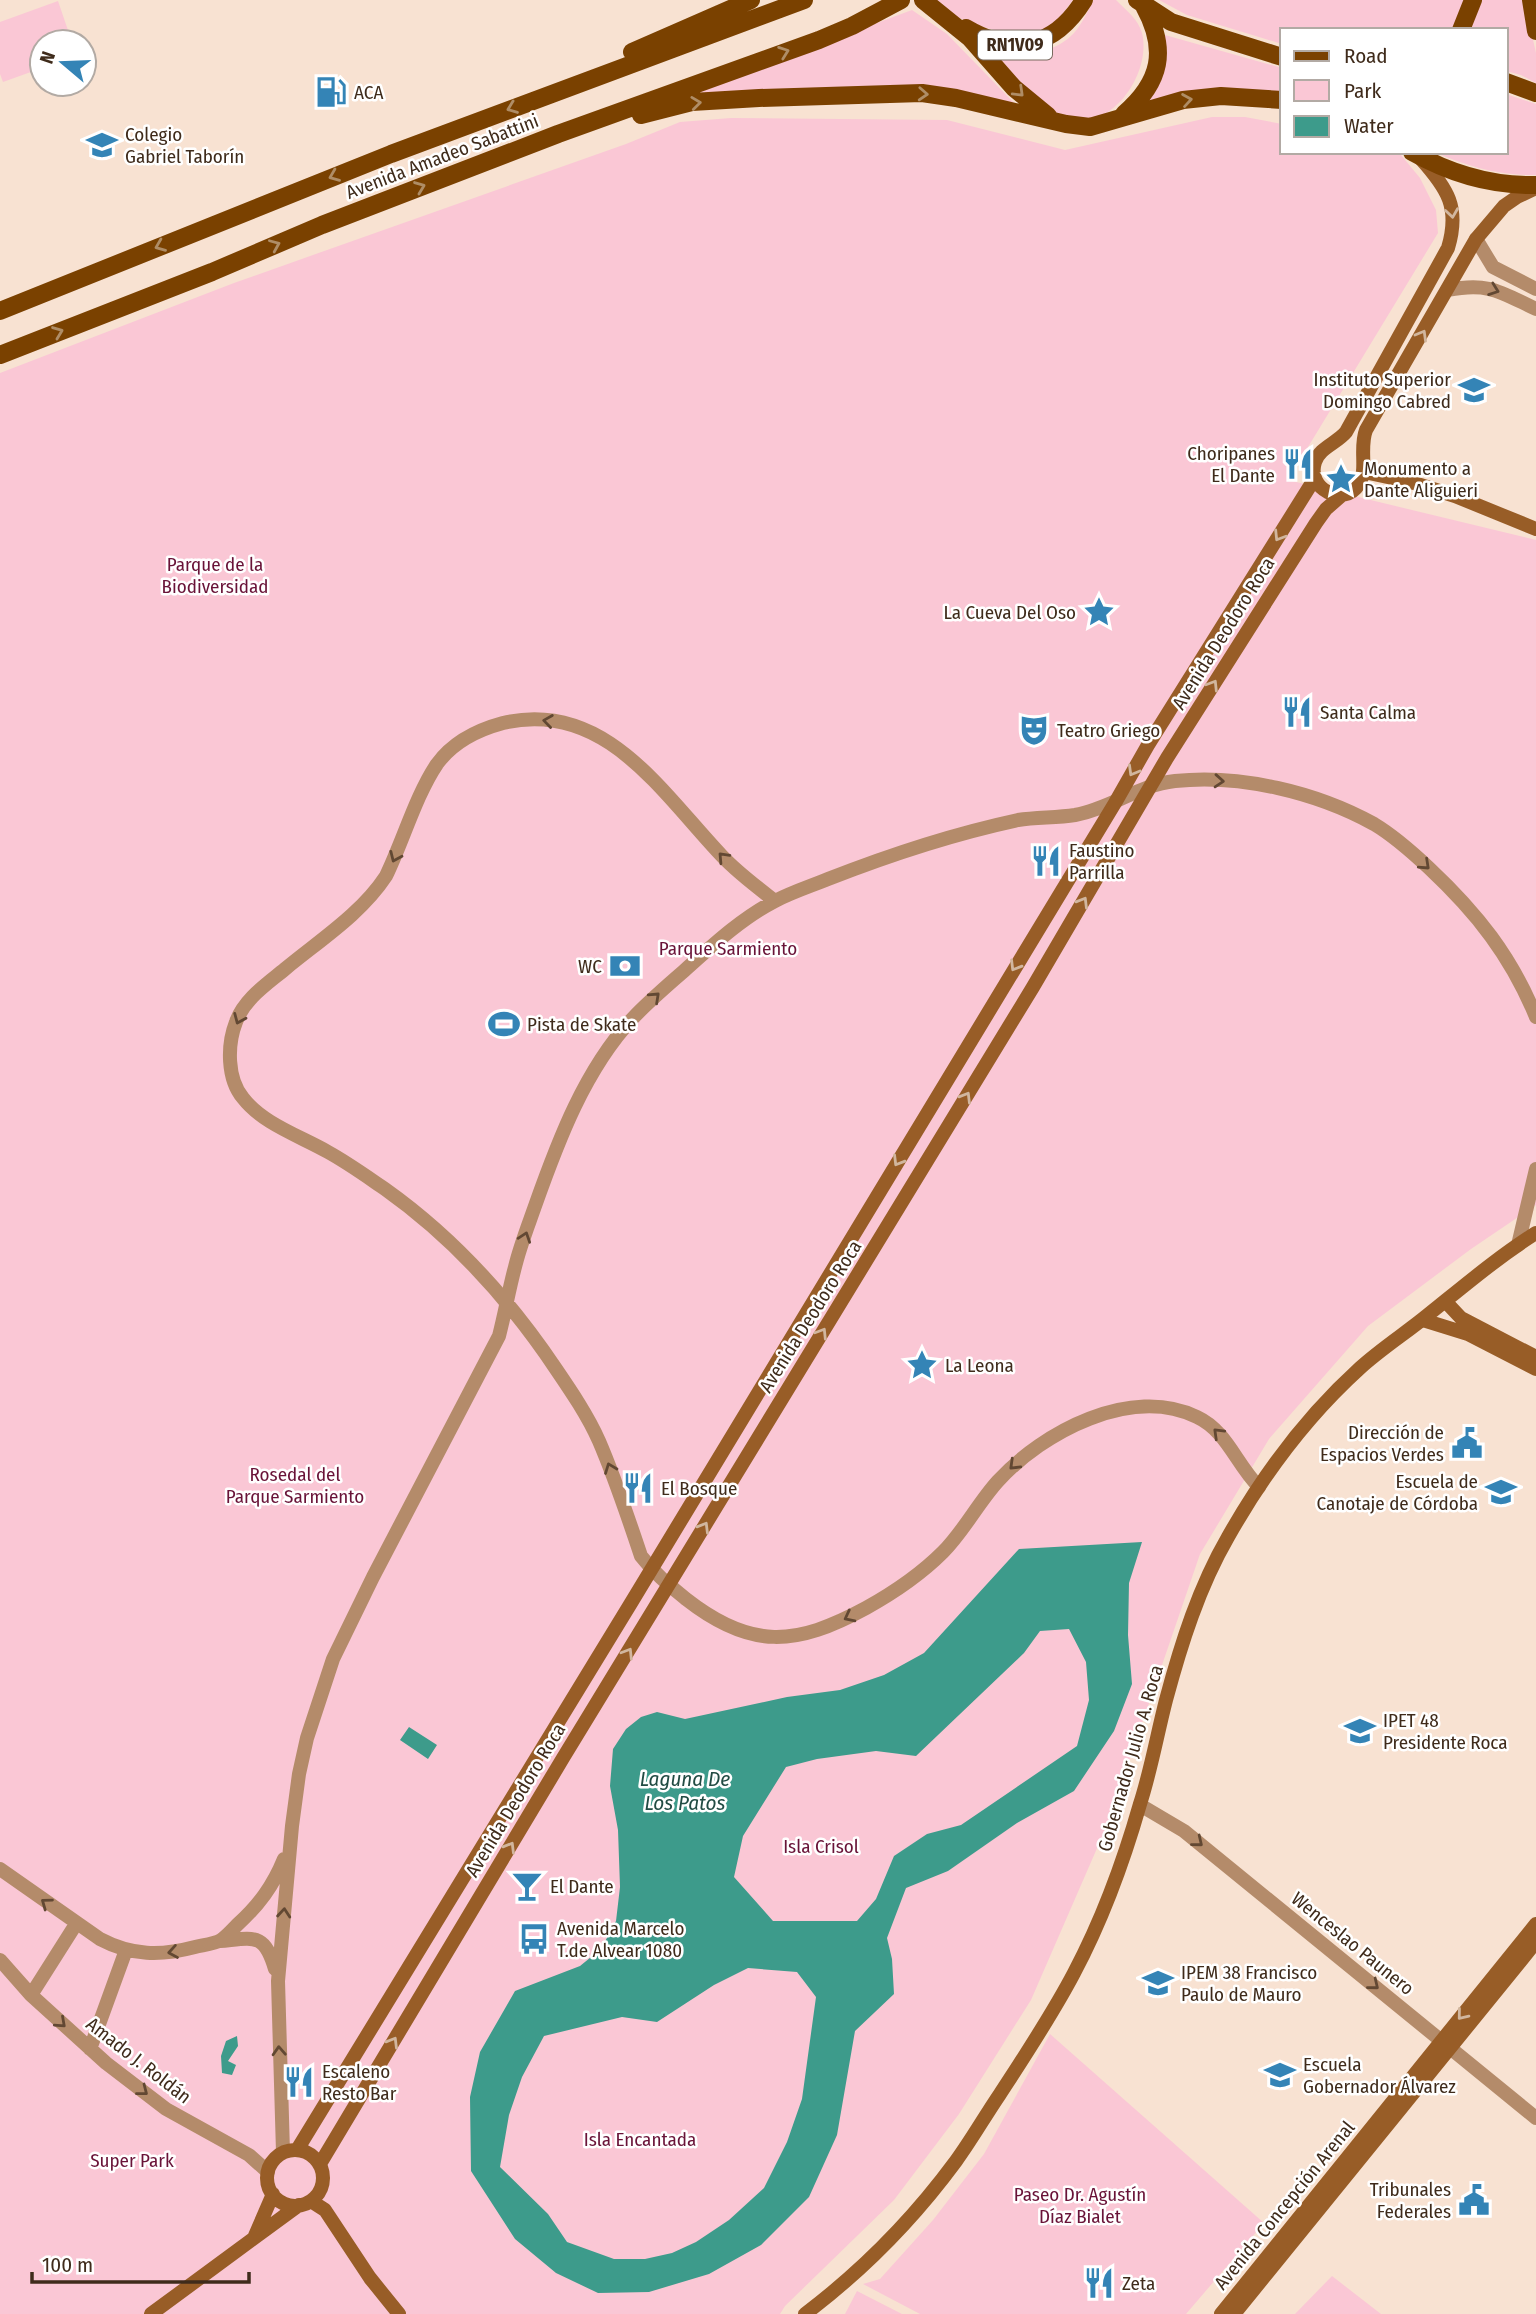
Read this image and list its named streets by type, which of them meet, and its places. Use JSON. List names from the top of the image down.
{
  "streets": {
    "main road": [
      "RN1V09",
      "Avenida Amadeo Sabattini",
      "Avenida Deodoro Roca",
      "Gobernador Julio A. Roca",
      "Avenida Concepción Arenal"
    ],
    "street": ["Wenceslao Paunero", "Amado J. Roldán"]
  },
  "crossings": [
    ["Avenida Deodoro Roca", "Amado J. Roldán"],
    ["Gobernador Julio A. Roca", "Wenceslao Paunero"],
    ["Wenceslao Paunero", "Avenida Concepción Arenal"]
  ],
  "one_way": ["Wenceslao Paunero", "Amado J. Roldán"],
  "water": ["Laguna De Los Patos"],
  "parks": [
    "Parque de la Biodiversidad",
    "Parque Sarmiento",
    "Rosedal del Parque Sarmiento",
    "Isla Crisol",
    "Isla Encantada",
    "Super Park",
    "Paseo Dr. Agustín Díaz Bialet"
  ],
  "places": {
    "fuel station": ["ACA"],
    "school or university": [
      "Colegio Gabriel Taborín",
      "Instituto Superior Domingo Cabred",
      "Escuela de Canotaje de Córdoba",
      "IPET 48 Presidente Roca",
      "IPEM 38 Francisco Paulo de Mauro",
      "Escuela Gobernador Álvarez"
    ],
    "restaurant": [
      "Choripanes El Dante",
      "Santa Calma",
      "Faustino Parrilla",
      "El Bosque",
      "Escaleno Resto Bar",
      "Zeta"
    ],
    "place": ["Monumento a Dante Aliguieri", "La Cueva Del Oso", "La Leona"],
    "theatre": ["Teatro Griego"],
    "bank": ["WC"],
    "sports": ["Pista de Skate"],
    "public building": ["Dirección de Espacios Verdes", "Tribunales Federales"],
    "bar": ["El Dante"],
    "bus stop": ["Avenida Marcelo T.de Alvear 1080"]
  },
  "legend": ["Road", "Park", "Water"],
  "scale_bar": "100 m",
  "north": "left"
}
